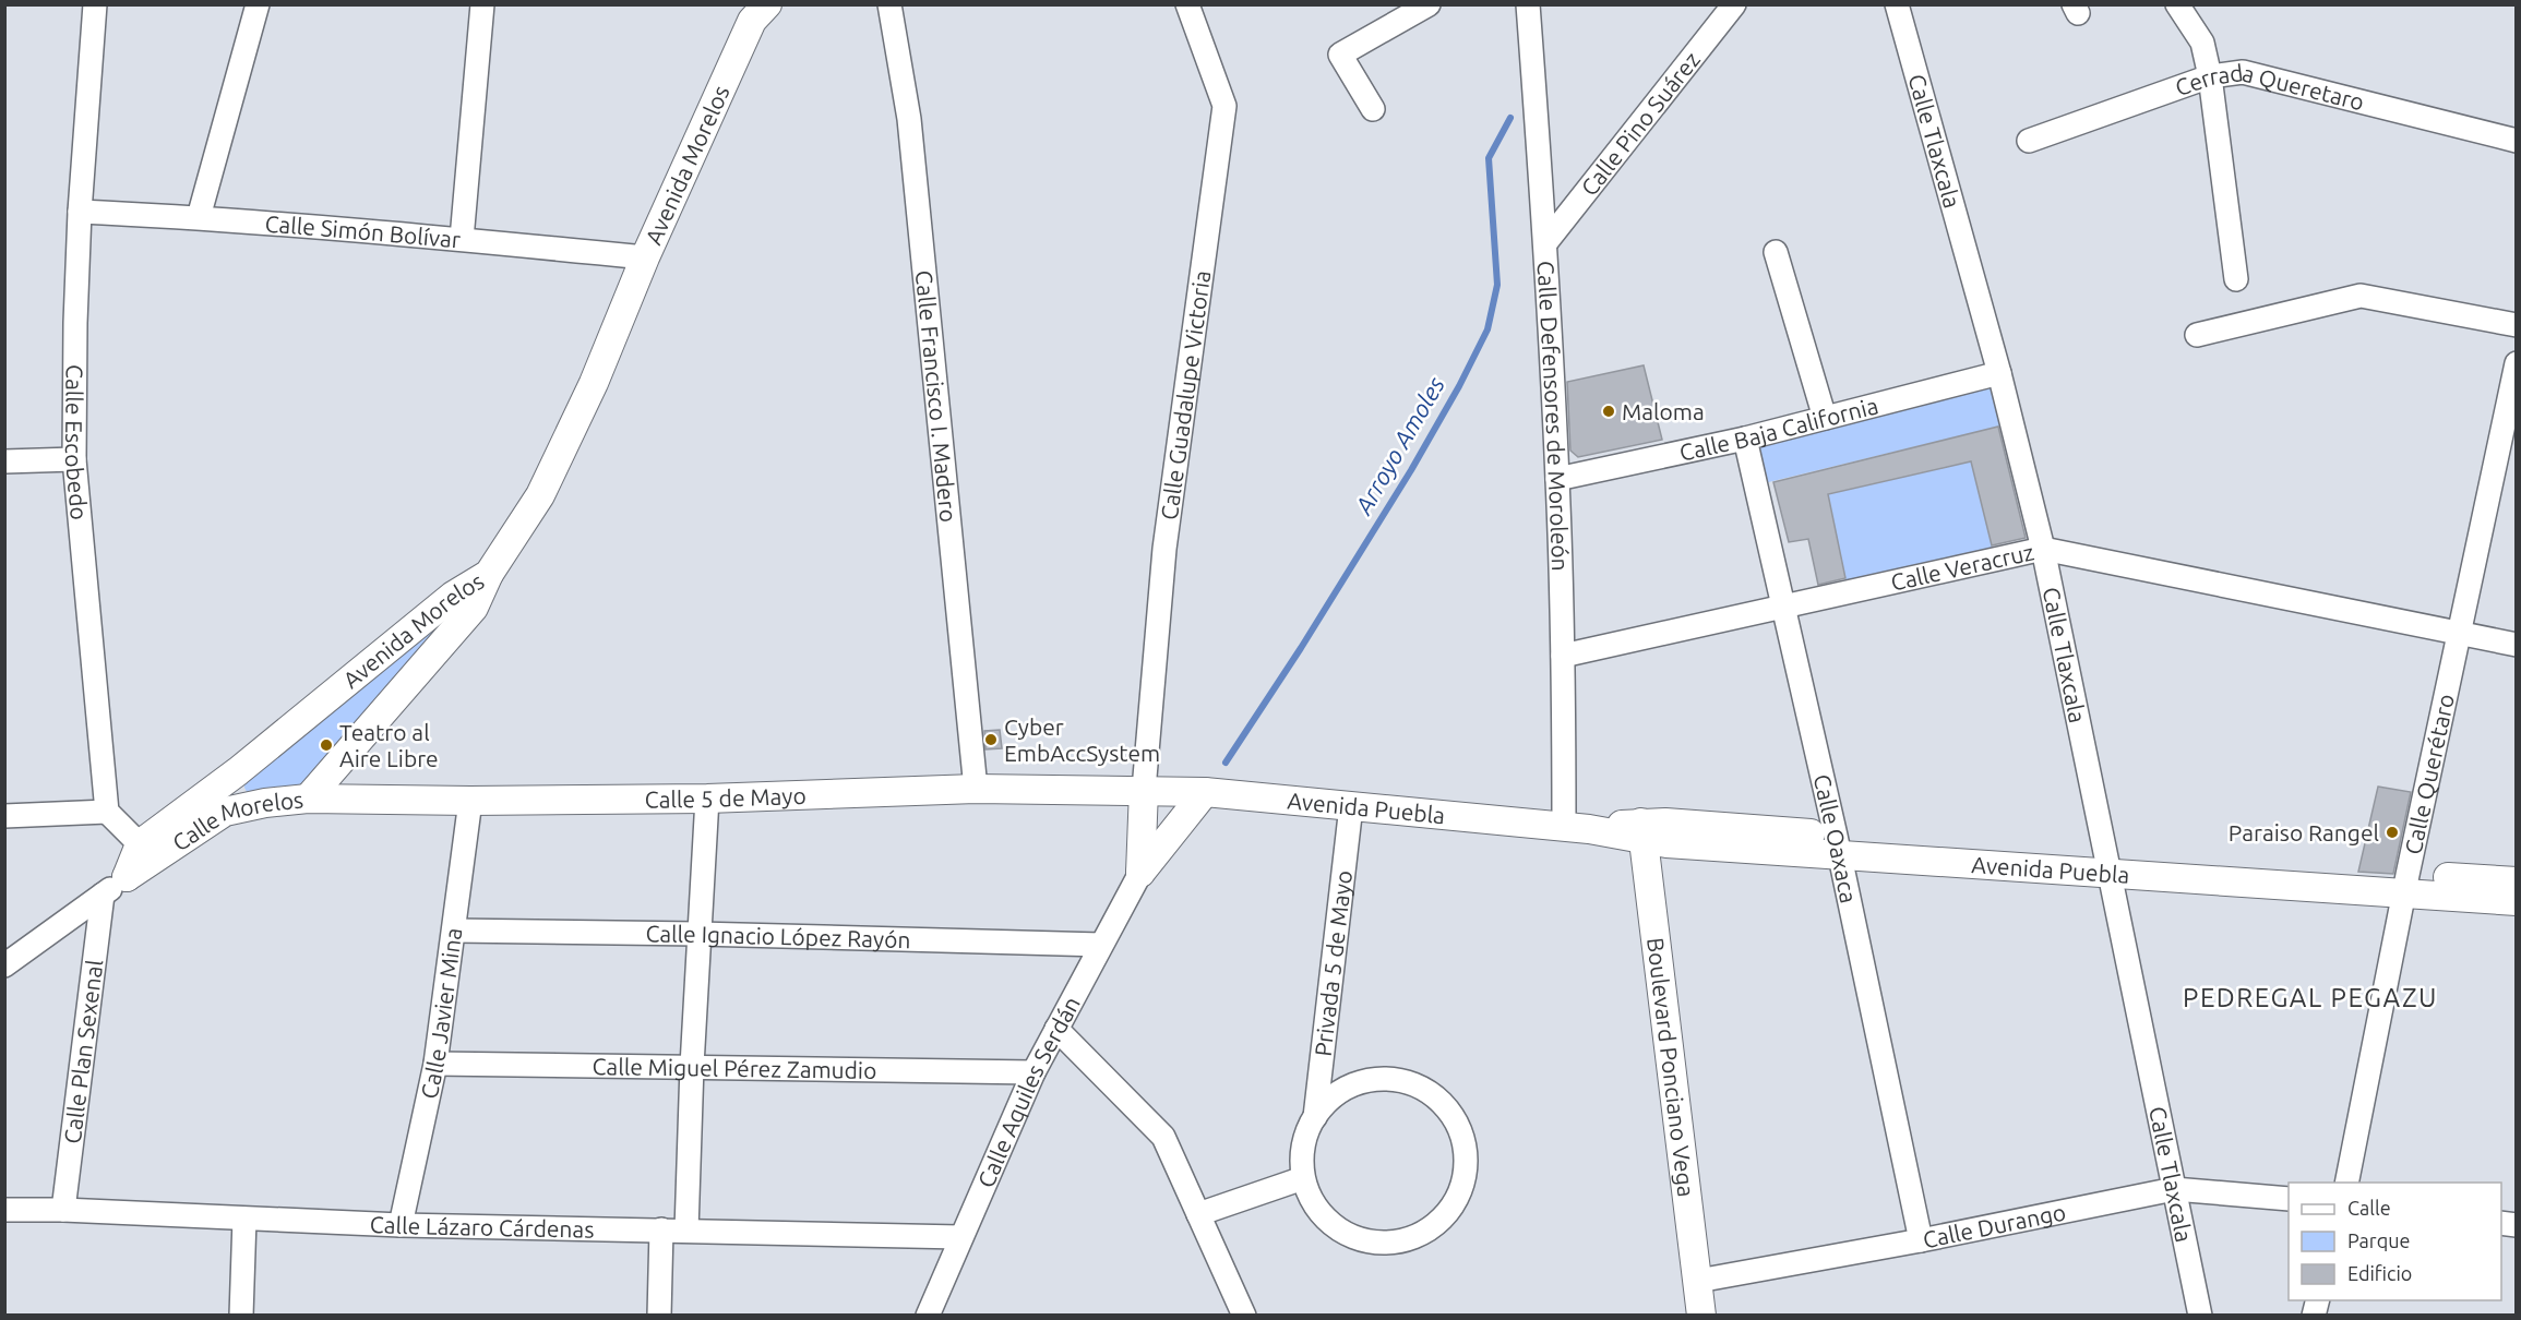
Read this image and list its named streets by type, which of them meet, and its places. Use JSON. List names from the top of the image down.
{
  "streets": {
    "street": [
      "Cerrada Queretaro",
      "Calle Pino Suárez",
      "Calle Tlaxcala",
      "Avenida Morelos",
      "Calle Simón Bolívar",
      "Calle Guadalupe Victoria",
      "Calle Francisco I. Madero",
      "Calle Defensores de Moroleón",
      "Calle Baja California",
      "Calle Escobedo",
      "Calle Veracruz",
      "Calle Querétaro",
      "Calle 5 de Mayo",
      "Avenida Puebla",
      "Calle Morelos",
      "Calle Oaxaca",
      "Calle Ignacio López Rayón",
      "Privada 5 de Mayo",
      "Calle Javier Mina",
      "Calle Plan Sexenal",
      "Calle Miguel Pérez Zamudio",
      "Boulevard Ponciano Vega",
      "Calle Aquiles Serdán",
      "Calle Lázaro Cárdenas",
      "Calle Durango"
    ]
  },
  "crossings": [
    ["Calle Pino Suárez", "Calle Defensores de Moroleón"],
    ["Calle Tlaxcala", "Calle Baja California"],
    ["Calle Tlaxcala", "Calle Veracruz"],
    ["Calle Tlaxcala", "Avenida Puebla"],
    ["Calle Tlaxcala", "Calle Durango"],
    ["Avenida Morelos", "Calle Simón Bolívar"],
    ["Avenida Morelos", "Calle Morelos"],
    ["Calle Simón Bolívar", "Calle Escobedo"],
    ["Calle Guadalupe Victoria", "Calle 5 de Mayo"],
    ["Calle Guadalupe Victoria", "Avenida Puebla"],
    ["Calle Guadalupe Victoria", "Calle Aquiles Serdán"],
    ["Calle Francisco I. Madero", "Calle 5 de Mayo"],
    ["Calle Defensores de Moroleón", "Calle Baja California"],
    ["Calle Defensores de Moroleón", "Calle Veracruz"],
    ["Calle Defensores de Moroleón", "Avenida Puebla"],
    ["Calle Baja California", "Calle Oaxaca"],
    ["Calle Veracruz", "Calle Querétaro"],
    ["Calle Veracruz", "Calle Oaxaca"],
    ["Calle Querétaro", "Avenida Puebla"],
    ["Calle 5 de Mayo", "Avenida Puebla"],
    ["Calle 5 de Mayo", "Calle Morelos"],
    ["Calle 5 de Mayo", "Calle Javier Mina"],
    ["Calle 5 de Mayo", "Calle Aquiles Serdán"],
    ["Avenida Puebla", "Calle Oaxaca"],
    ["Avenida Puebla", "Privada 5 de Mayo"],
    ["Avenida Puebla", "Boulevard Ponciano Vega"],
    ["Avenida Puebla", "Calle Aquiles Serdán"],
    ["Calle Oaxaca", "Calle Durango"],
    ["Calle Ignacio López Rayón", "Calle Javier Mina"],
    ["Calle Ignacio López Rayón", "Calle Aquiles Serdán"],
    ["Calle Javier Mina", "Calle Miguel Pérez Zamudio"],
    ["Calle Javier Mina", "Calle Lázaro Cárdenas"],
    ["Calle Plan Sexenal", "Calle Lázaro Cárdenas"],
    ["Calle Miguel Pérez Zamudio", "Calle Aquiles Serdán"],
    ["Boulevard Ponciano Vega", "Calle Durango"],
    ["Calle Aquiles Serdán", "Calle Lázaro Cárdenas"]
  ],
  "districts": ["PEDREGAL PEGAZU"],
  "water": ["Arroyo Amoles"],
  "places": [
    "Maloma",
    "Cyber EmbAccSystem",
    "Teatro al Aire Libre",
    "Paraiso Rangel"
  ],
  "legend": ["Calle", "Parque", "Edificio"]
}
